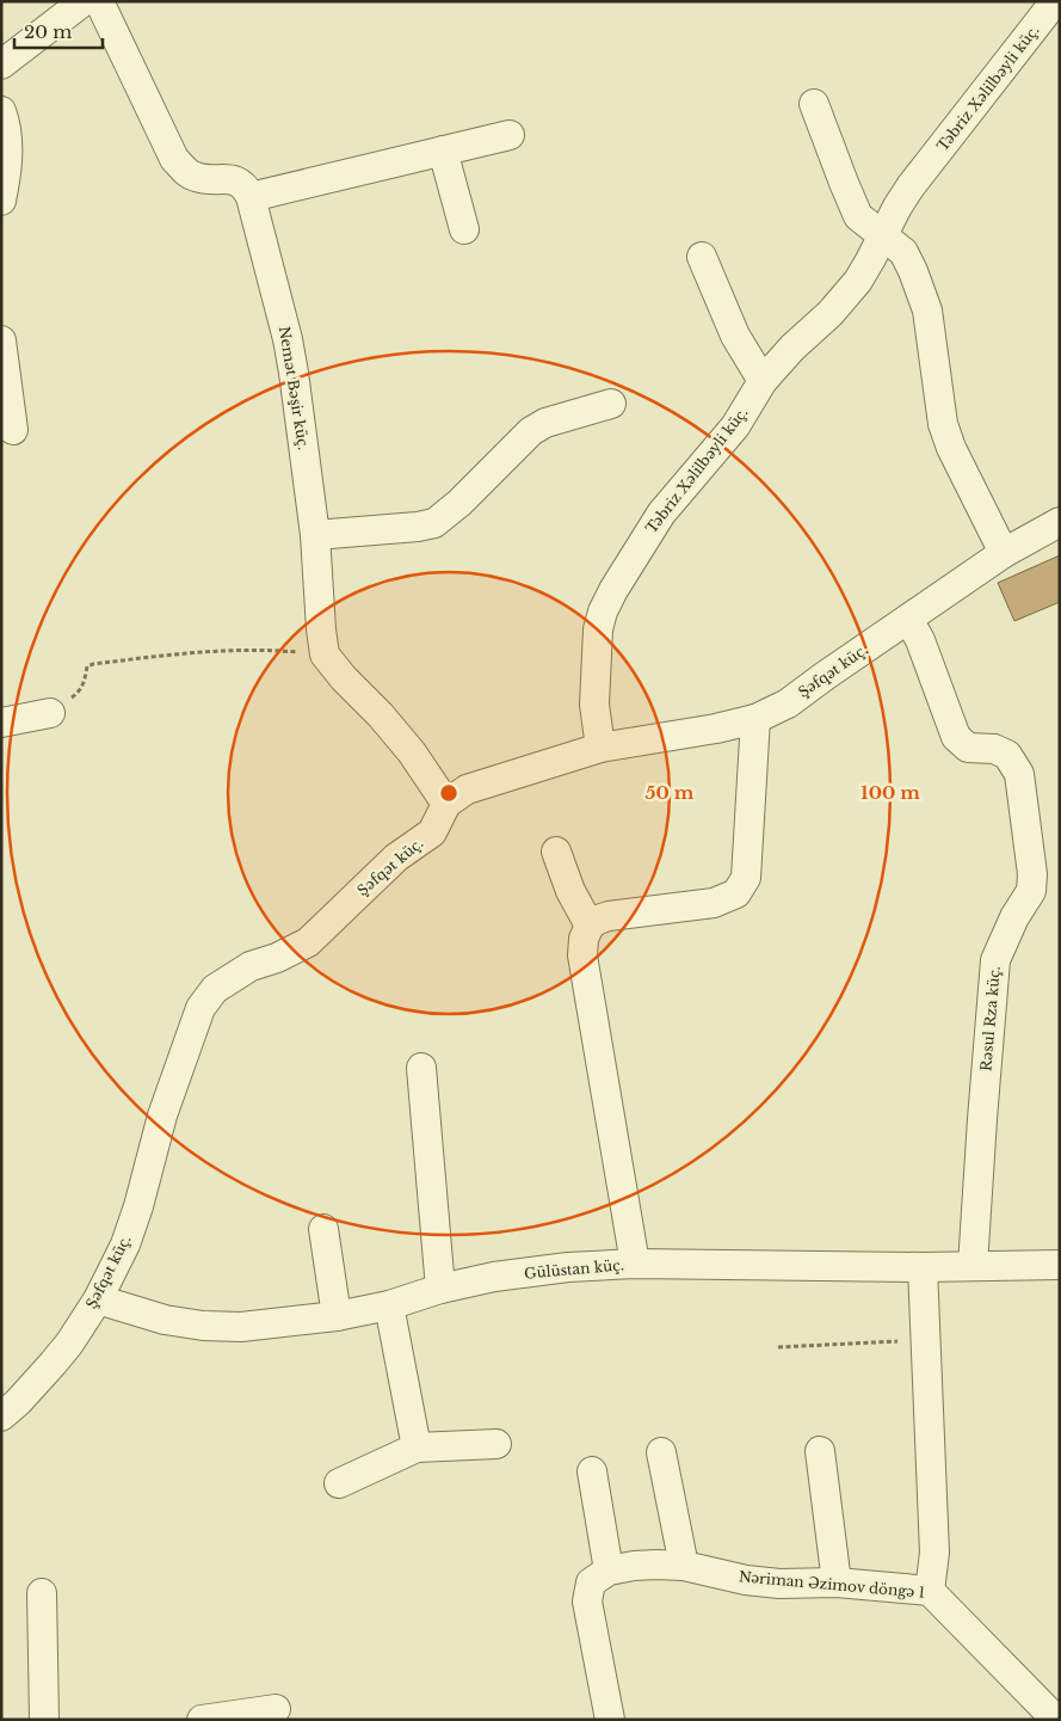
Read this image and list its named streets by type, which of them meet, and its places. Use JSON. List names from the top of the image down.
{
  "streets": {
    "street": [
      "Təbriz Xəlilbəyli küç.",
      "Nemət Bəşir küç.",
      "Şəfqət küç.",
      "Rəsul Rza küç.",
      "Gülüstan küç.",
      "Nəriman Əzimov döngə 1"
    ]
  },
  "crossings": [
    ["Təbriz Xəlilbəyli küç.", "Şəfqət küç."],
    ["Nemət Bəşir küç.", "Şəfqət küç."],
    ["Şəfqət küç.", "Rəsul Rza küç."],
    ["Şəfqət küç.", "Gülüstan küç."],
    ["Rəsul Rza küç.", "Gülüstan küç."]
  ],
  "scale_bar": "20 m",
  "rings": ["50 m", "100 m"]
}
